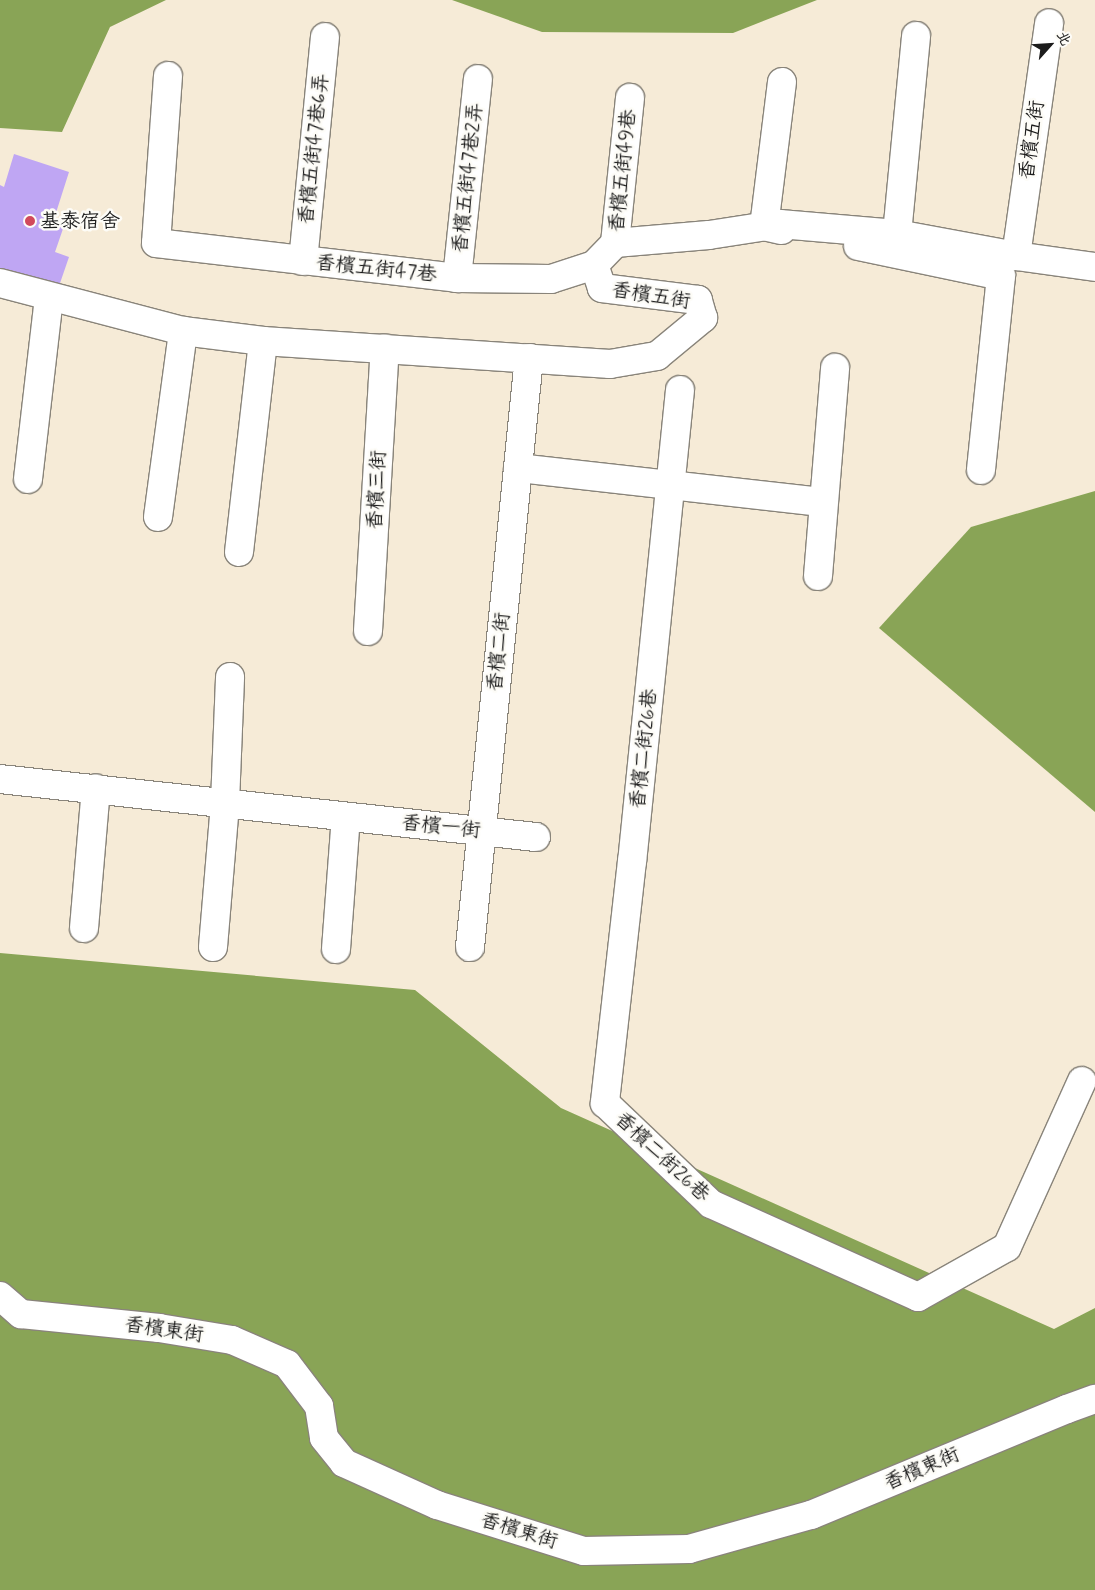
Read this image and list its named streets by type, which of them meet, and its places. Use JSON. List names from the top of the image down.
{
  "streets": {
    "street": [
      "香檳五街",
      "香檳五街47巷6弄",
      "香檳五街49巷",
      "香檳五街47巷2弄",
      "香檳五街47巷",
      "香檳三街",
      "香檳二街",
      "香檳二街26巷",
      "香檳一街",
      "香檳東街"
    ]
  },
  "crossings": [
    ["香檳五街", "香檳五街49巷"],
    ["香檳五街", "香檳五街47巷"],
    ["香檳五街", "香檳二街"],
    ["香檳五街47巷6弄", "香檳五街47巷"],
    ["香檳五街47巷2弄", "香檳五街47巷"],
    ["香檳二街", "香檳一街"]
  ],
  "places": ["基泰宿舍"],
  "north": "top right"
}
